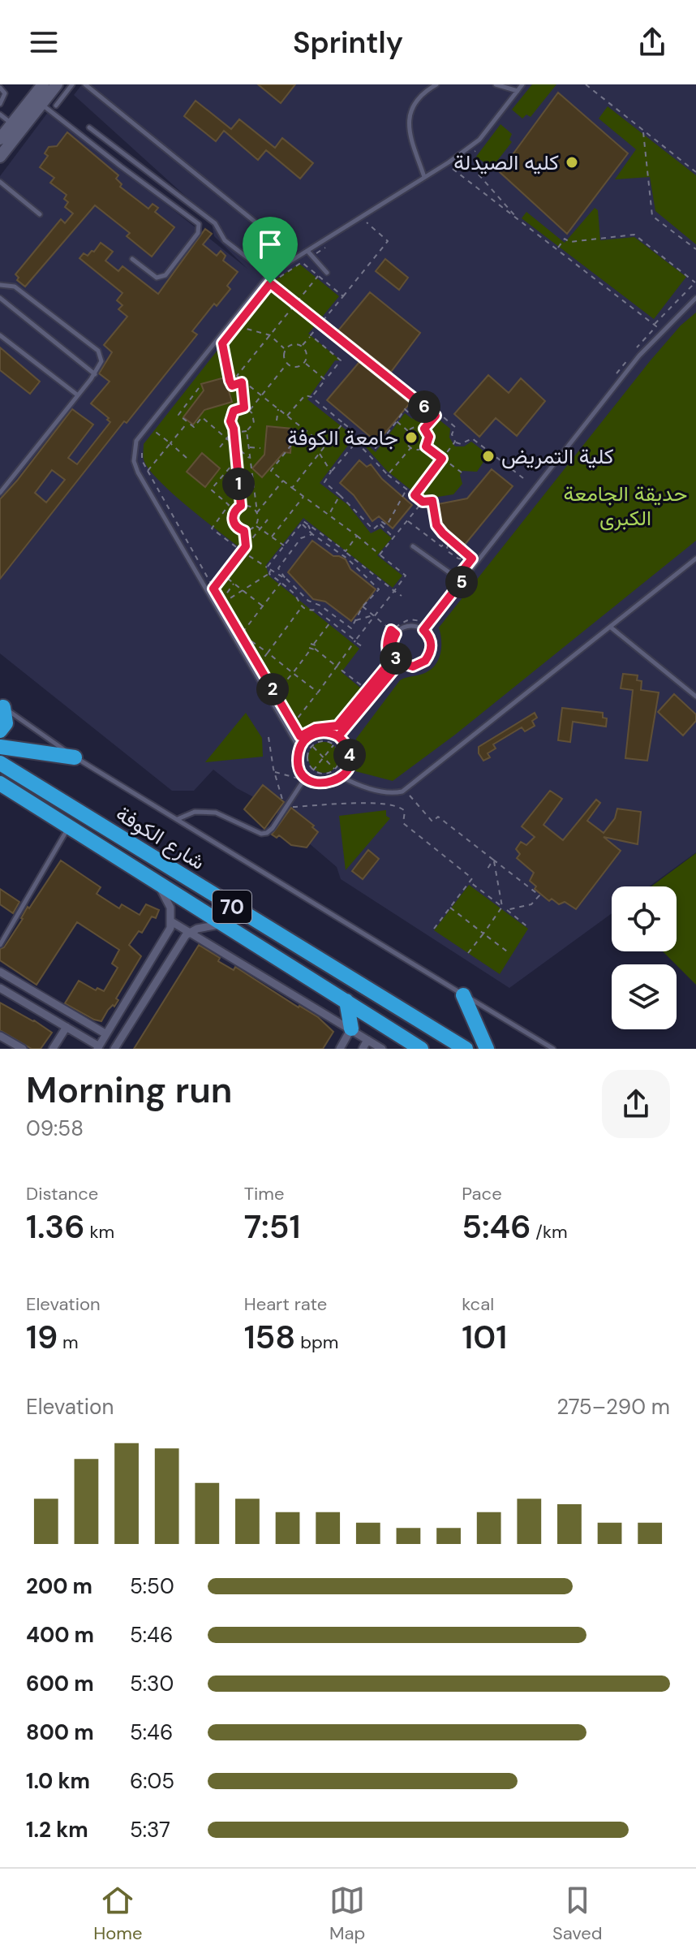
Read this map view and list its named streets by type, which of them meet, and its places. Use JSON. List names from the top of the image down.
{
  "streets": {
    "highway": ["شارع الكوفة", "70"]
  },
  "parks": ["حديقة الجامعة الكبرى"],
  "places": ["كليه الصيدلة", "جامعة الكوفة", "كلية التمريض"],
  "page": {
    "header": "Sprintly",
    "pins": [
      "6",
      "1",
      "5",
      "3",
      "2",
      "4"
    ],
    "heading": ["Morning run", "09:58"],
    "stats": [
      ["Distance", "1.36 km"],
      ["Time", "7:51"],
      ["Pace", "5:46 /km"],
      ["Elevation", "19 m"],
      ["Heart rate", "158 bpm"],
      ["kcal", "101"]
    ],
    "chart": ["Elevation", "275–290 m"],
    "list": [
      {
        "name": "200 m",
        "note": "5:50"
      },
      {
        "name": "400 m",
        "note": "5:46"
      },
      {
        "name": "600 m",
        "note": "5:30"
      },
      {
        "name": "800 m",
        "note": "5:46"
      },
      {
        "name": "1.0 km",
        "note": "6:05"
      },
      {
        "name": "1.2 km",
        "note": "5:37"
      }
    ],
    "tabs": ["Home", "Map", "Saved"]
  }
}
